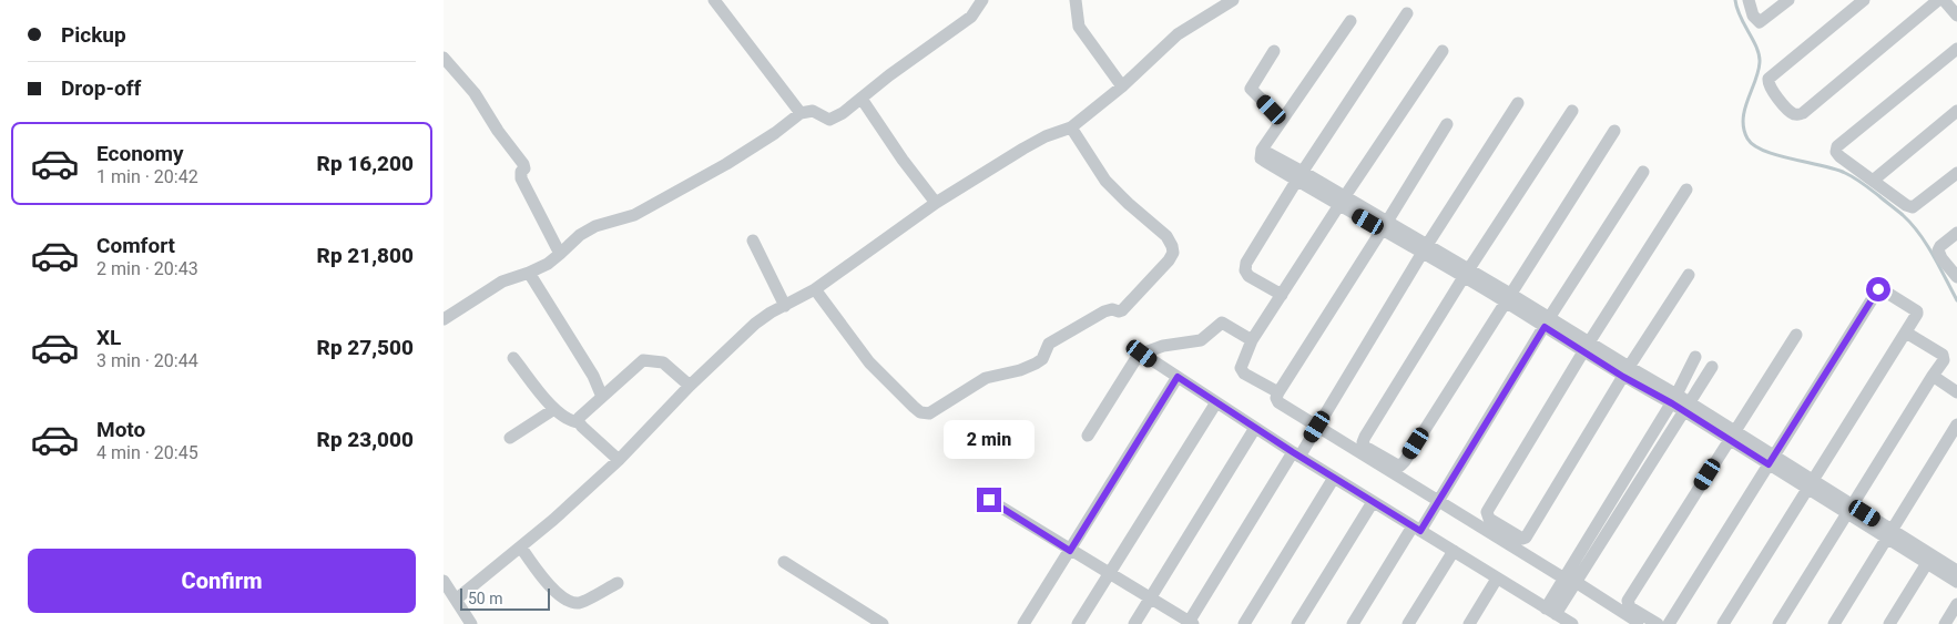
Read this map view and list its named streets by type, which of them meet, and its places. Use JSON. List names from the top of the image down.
{
  "scale_bar": "50 m",
  "page": {
    "banner": ["Pickup", "Drop-off"],
    "list": [
      {
        "name": "Economy",
        "note": "1 min · 20:42",
        "value": "Rp 16,200"
      },
      {
        "name": "Comfort",
        "note": "2 min · 20:43",
        "value": "Rp 21,800"
      },
      {
        "name": "XL",
        "note": "3 min · 20:44",
        "value": "Rp 27,500"
      },
      {
        "name": "Moto",
        "note": "4 min · 20:45",
        "value": "Rp 23,000"
      }
    ],
    "bubble": "2 min",
    "buttons": "Confirm",
    "scale": "50 m"
  }
}
